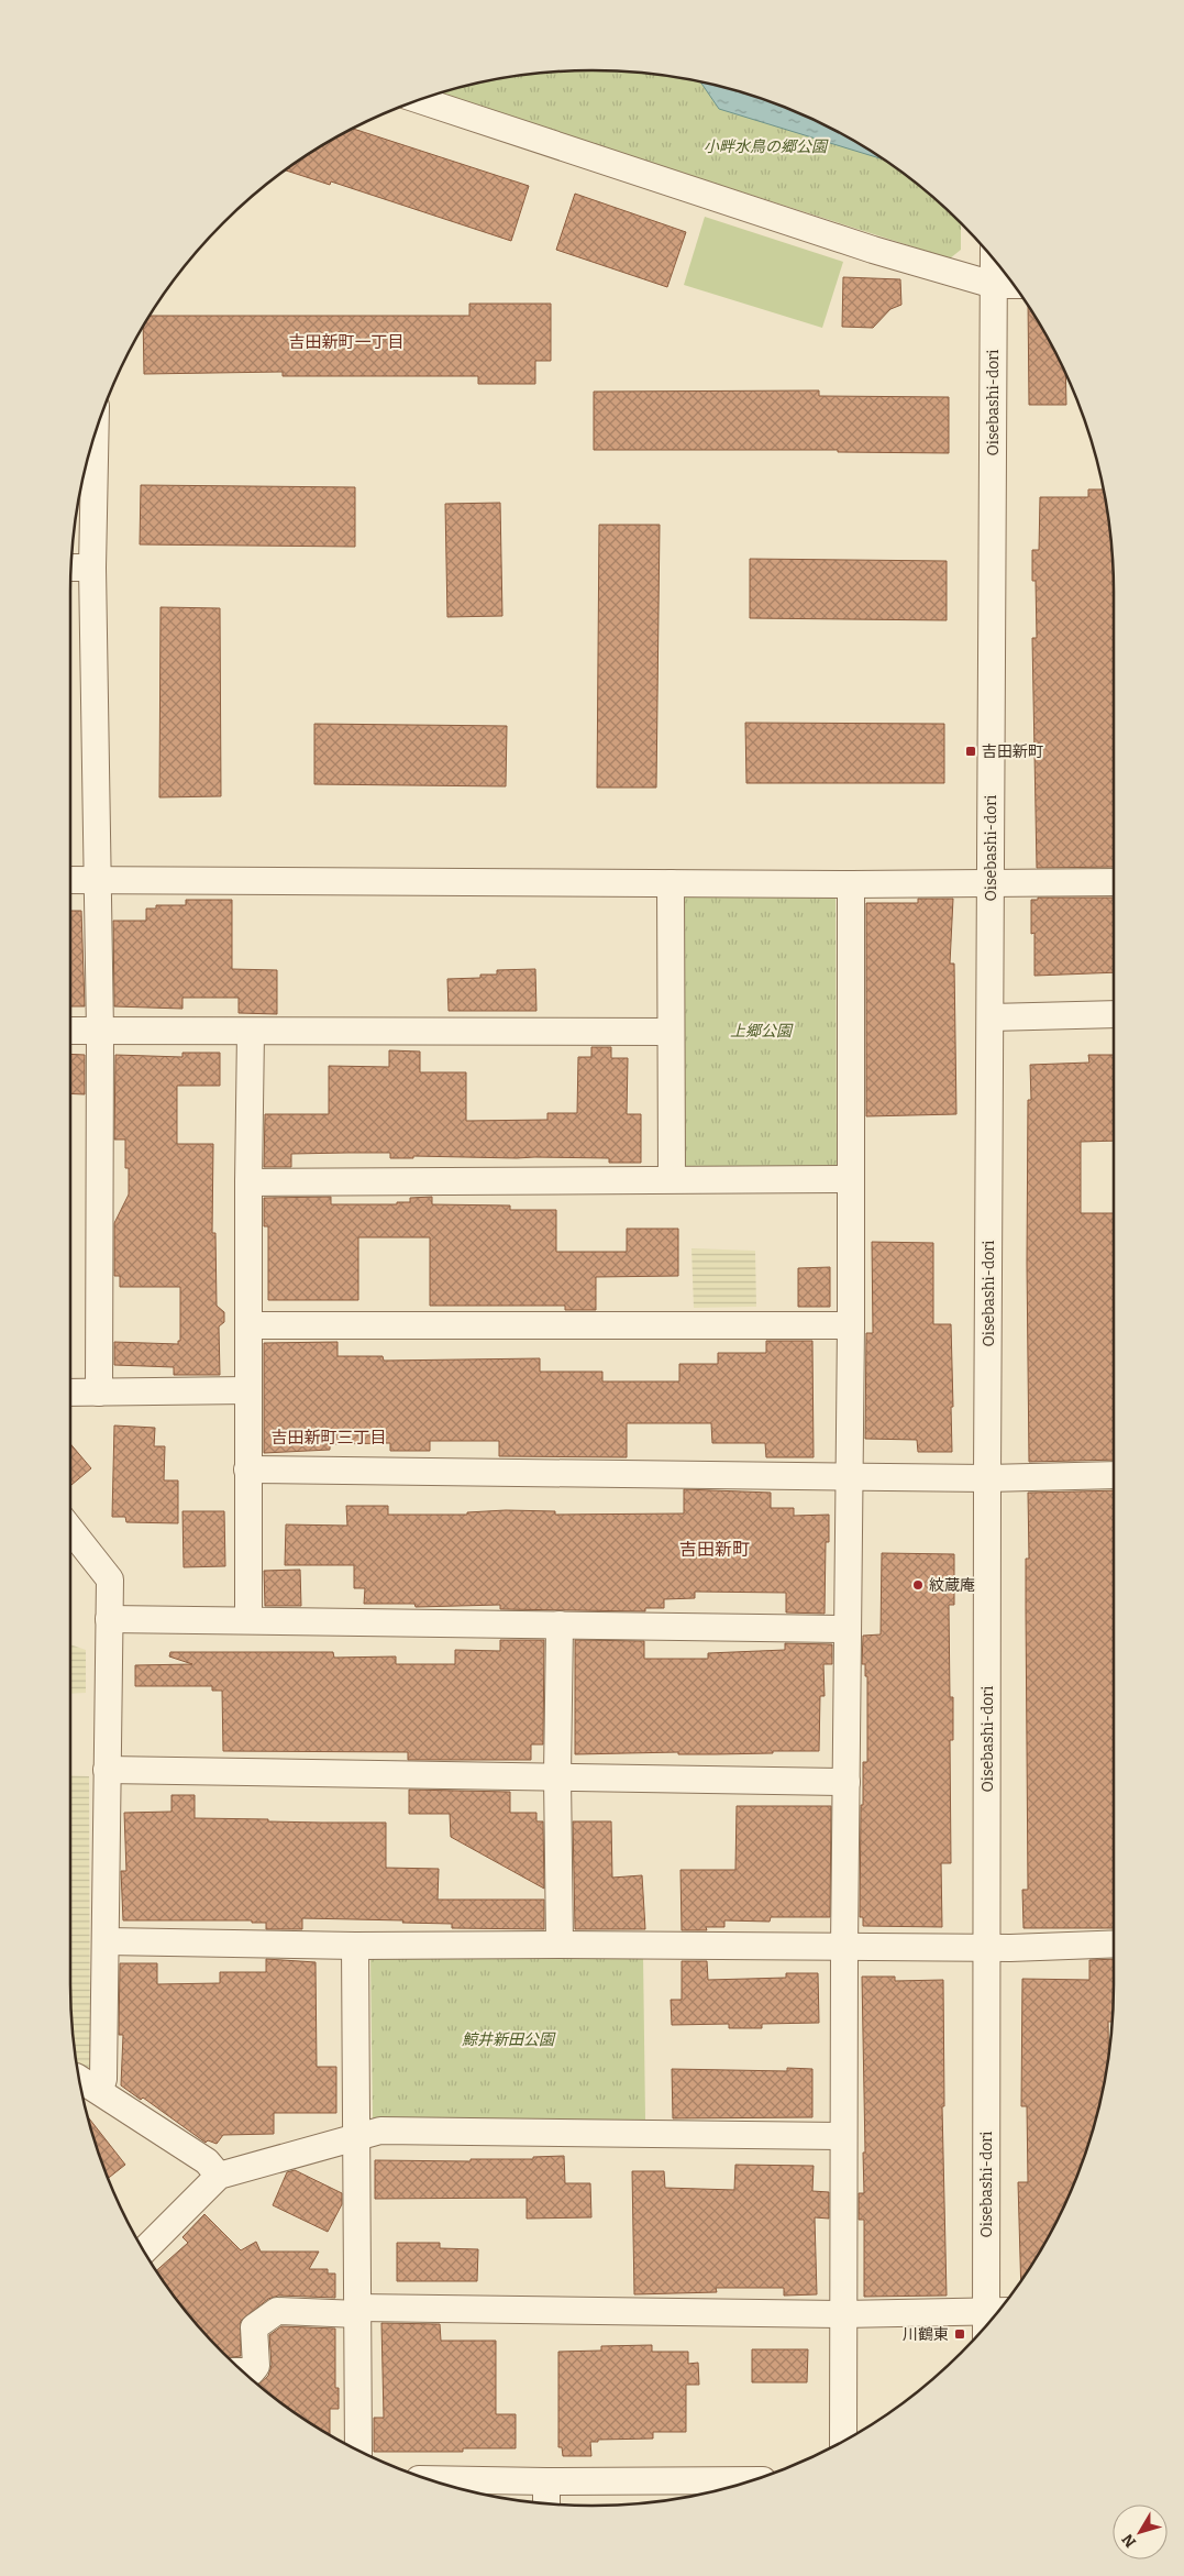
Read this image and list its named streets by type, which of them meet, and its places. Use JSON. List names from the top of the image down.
{
  "streets": {
    "street": ["Oisebashi-dori"]
  },
  "districts": ["吉田新町一丁目", "吉田新町三丁目", "吉田新町"],
  "parks": ["小畔水鳥の郷公園", "上郷公園", "鯨井新田公園"],
  "places": {
    "transit": ["吉田新町", "川鶴東"],
    "other": ["紋蔵庵"]
  },
  "north": "bottom left"
}
